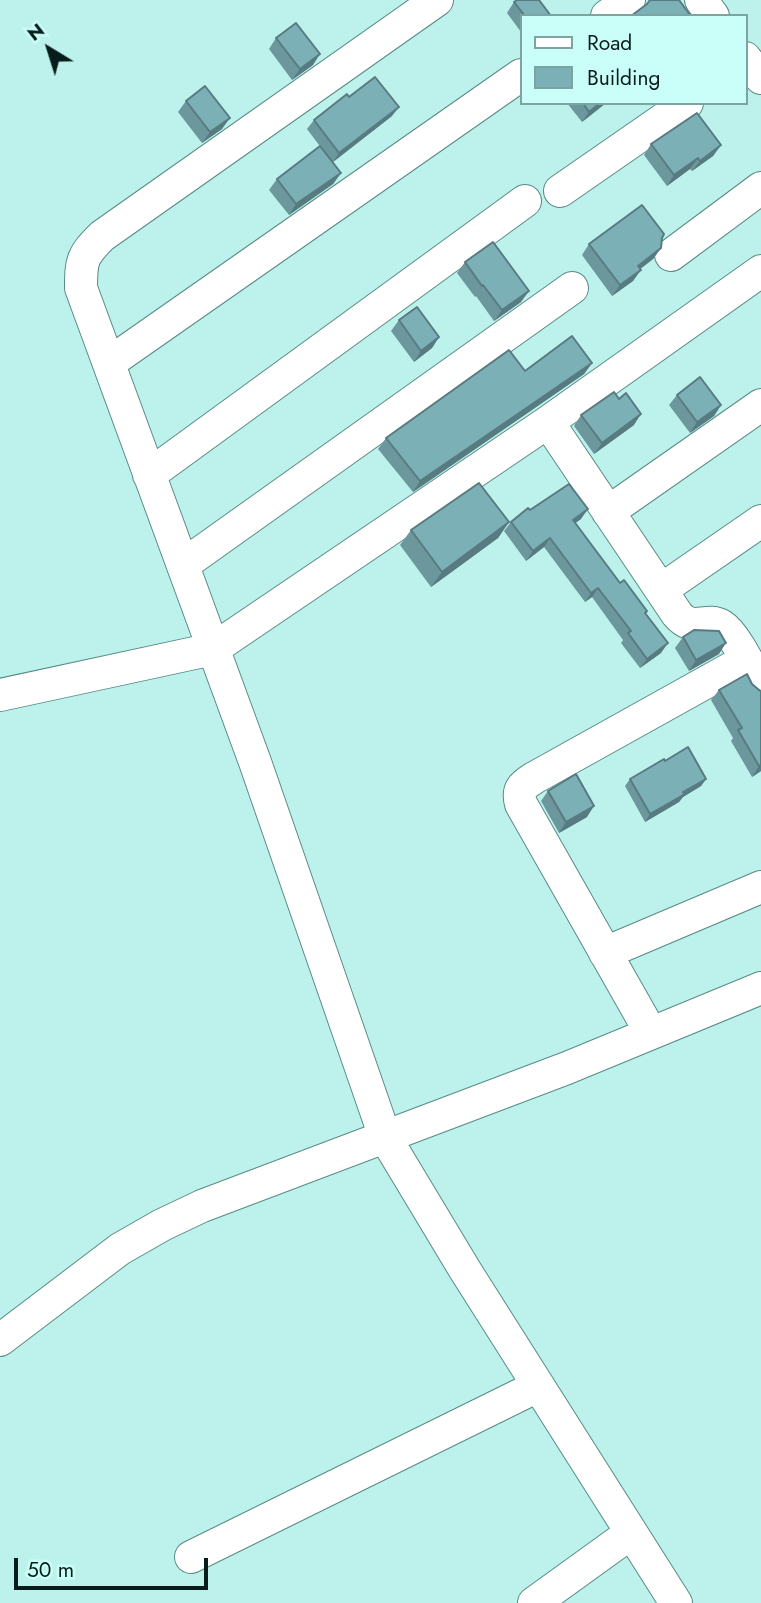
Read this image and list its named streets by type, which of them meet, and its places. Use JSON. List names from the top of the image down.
{
  "legend": ["Road", "Building"],
  "scale_bar": "50 m",
  "north": "top left"
}
